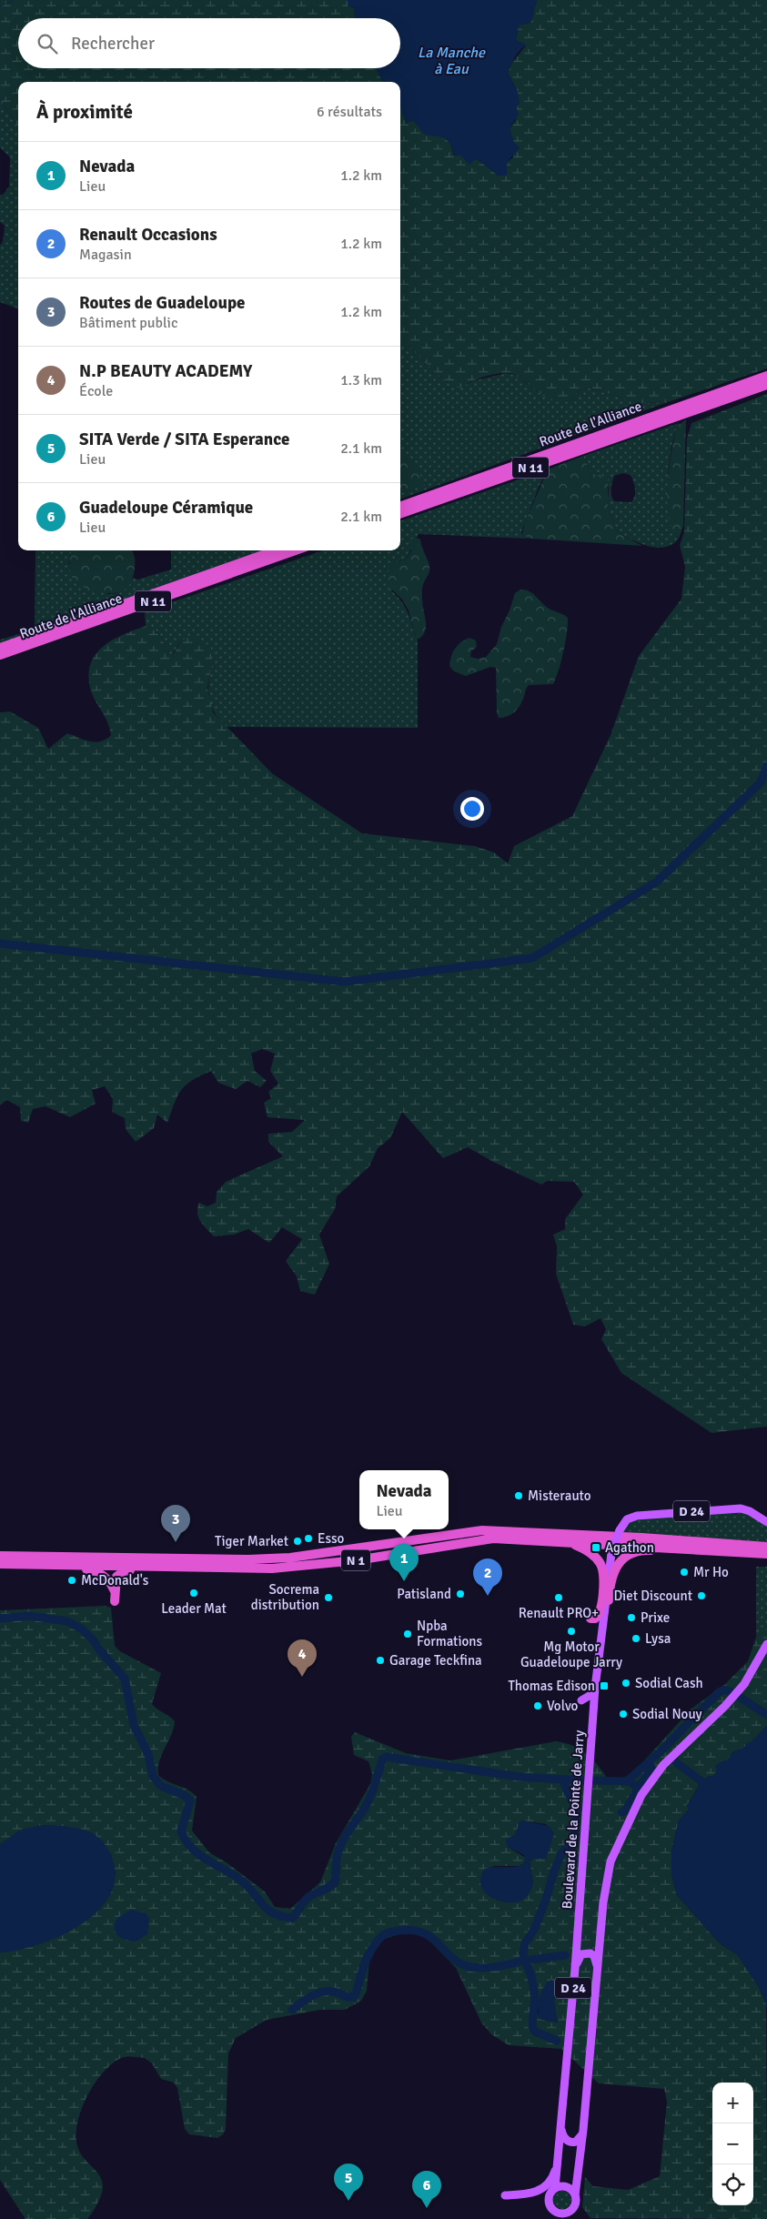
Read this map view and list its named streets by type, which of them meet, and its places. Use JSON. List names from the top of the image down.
{
  "streets": {
    "highway": ["Route de l'Alliance", "N 11", "N 1"],
    "main road": ["D 24", "Boulevard de la Pointe de Jarry"]
  },
  "crossings": [
    ["D 24", "Boulevard de la Pointe de Jarry"]
  ],
  "water": ["La Manche à Eau"],
  "places": {
    "other": [
      "Misterauto",
      "Esso",
      "Tiger Market",
      "Mr Ho",
      "McDonald's",
      "Leader Mat",
      "Patisland",
      "Diet Discount",
      "Socrema distribution",
      "Renault PRO+",
      "Prixe",
      "Mg Motor Guadeloupe Jarry",
      "Npba Formations",
      "Lysa",
      "Garage Teckfina",
      "Sodial Cash",
      "Volvo",
      "Sodial Nouy"
    ],
    "transit": ["Agathon", "Thomas Edison"]
  },
  "page": {
    "search": "Rechercher",
    "heading": ["À proximité", "6 résultats"],
    "list": [
      {
        "mark": "1",
        "name": "Nevada",
        "note": "Lieu",
        "value": "1.2 km"
      },
      {
        "mark": "2",
        "name": "Renault Occasions",
        "note": "Magasin",
        "value": "1.2 km"
      },
      {
        "mark": "3",
        "name": "Routes de Guadeloupe",
        "note": "Bâtiment public",
        "value": "1.2 km"
      },
      {
        "mark": "4",
        "name": "N.P BEAUTY ACADEMY",
        "note": "École",
        "value": "1.3 km"
      },
      {
        "mark": "5",
        "name": "SITA Verde / SITA Esperance",
        "note": "Lieu",
        "value": "2.1 km"
      },
      {
        "mark": "6",
        "name": "Guadeloupe Céramique",
        "note": "Lieu",
        "value": "2.1 km"
      }
    ],
    "popup": ["Nevada", "Lieu"],
    "pins": [
      "3",
      "1",
      "2",
      "4",
      "5",
      "6"
    ],
    "map_buttons": ["+", "−"]
  }
}
